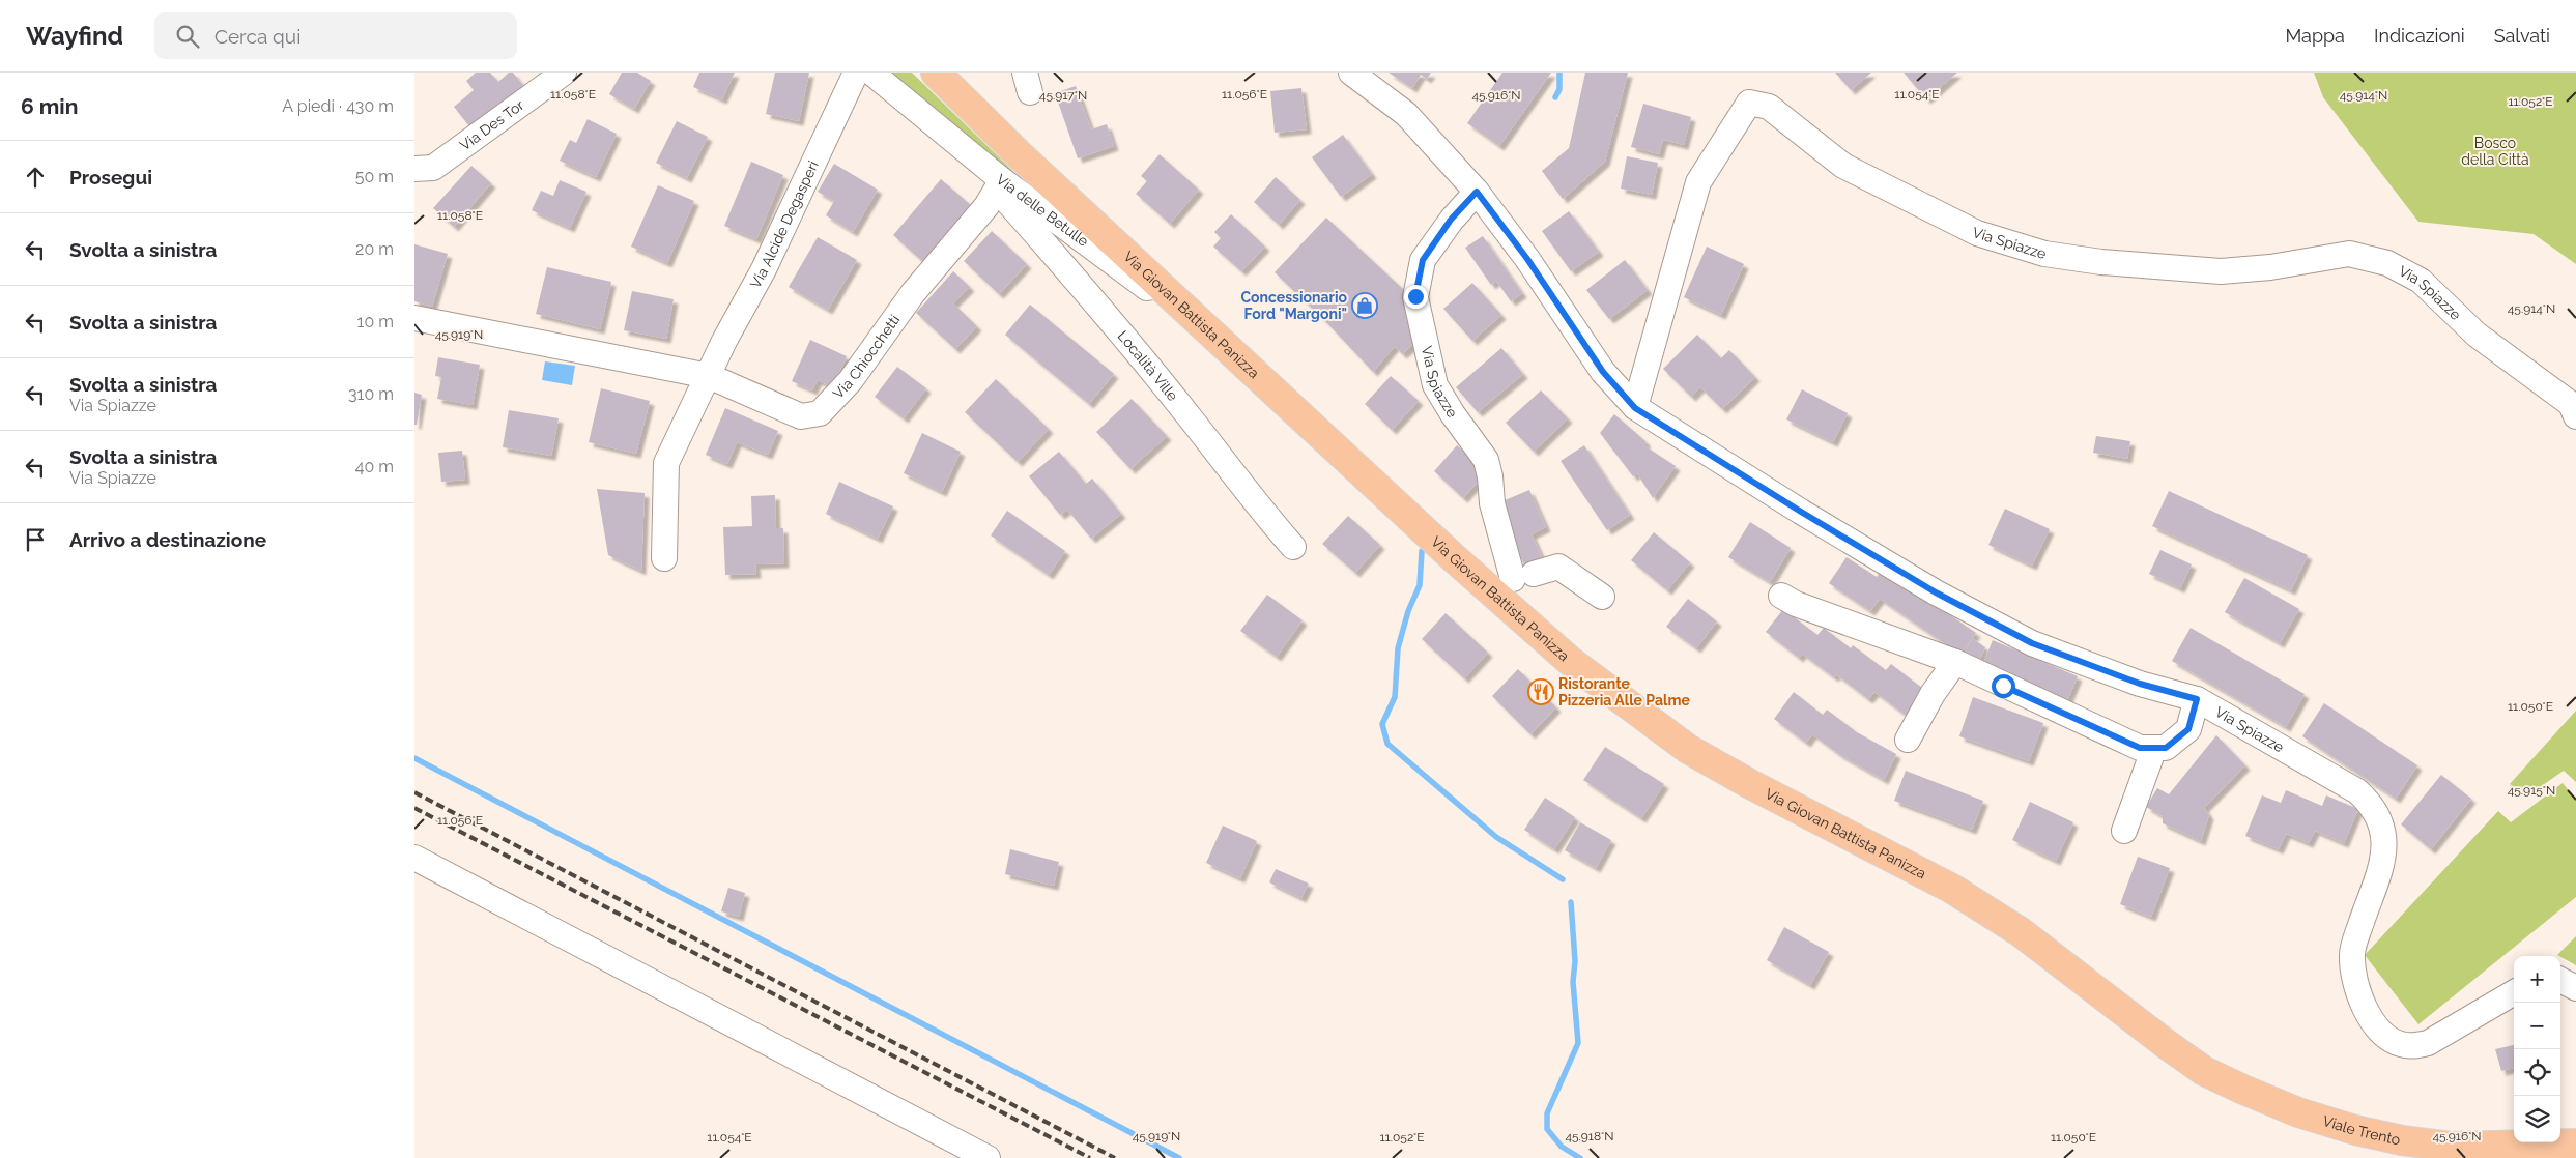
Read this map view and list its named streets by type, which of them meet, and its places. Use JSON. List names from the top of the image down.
{
  "streets": {
    "main road": ["Via Giovan Battista Panizza", "Viale Trento"],
    "street": [
      "Via Des Tor",
      "Via delle Betulle",
      "Via Alcide Degasperi",
      "Via Spiazze",
      "Via Chiocchetti",
      "Località Ville"
    ]
  },
  "crossings": [
    ["Via delle Betulle", "Via Giovan Battista Panizza"],
    ["Via delle Betulle", "Via Chiocchetti"],
    ["Via delle Betulle", "Località Ville"],
    ["Via Alcide Degasperi", "Via Chiocchetti"],
    ["Via Giovan Battista Panizza", "Viale Trento"],
    ["Via Chiocchetti", "Località Ville"]
  ],
  "parks": ["Bosco della Città"],
  "places": {
    "shop": ["Concessionario Ford \"Margoni\""],
    "restaurant": ["Ristorante Pizzeria Alle Palme"]
  },
  "page": {
    "header": "Wayfind",
    "search": "Cerca qui",
    "nav": ["Mappa", "Indicazioni", "Salvati"],
    "heading": ["6 min", "A piedi · 430 m"],
    "list": [
      ["Prosegui", "50 m"],
      ["Svolta a sinistra", "20 m"],
      ["Svolta a sinistra", "10 m"],
      ["Svolta a sinistra", "Via Spiazze", "310 m"],
      ["Svolta a sinistra", "Via Spiazze", "40 m"],
      "Arrivo a destinazione"
    ],
    "map_buttons": ["+", "−"]
  },
  "coordinates": [
    "11.058°E",
    "11.056°E",
    "11.054°E",
    "45.914°N",
    "45.917°N",
    "45.916°N",
    "11.052°E",
    "45.919°N",
    "11.050°E",
    "45.915°N",
    "45.918°N"
  ]
}
